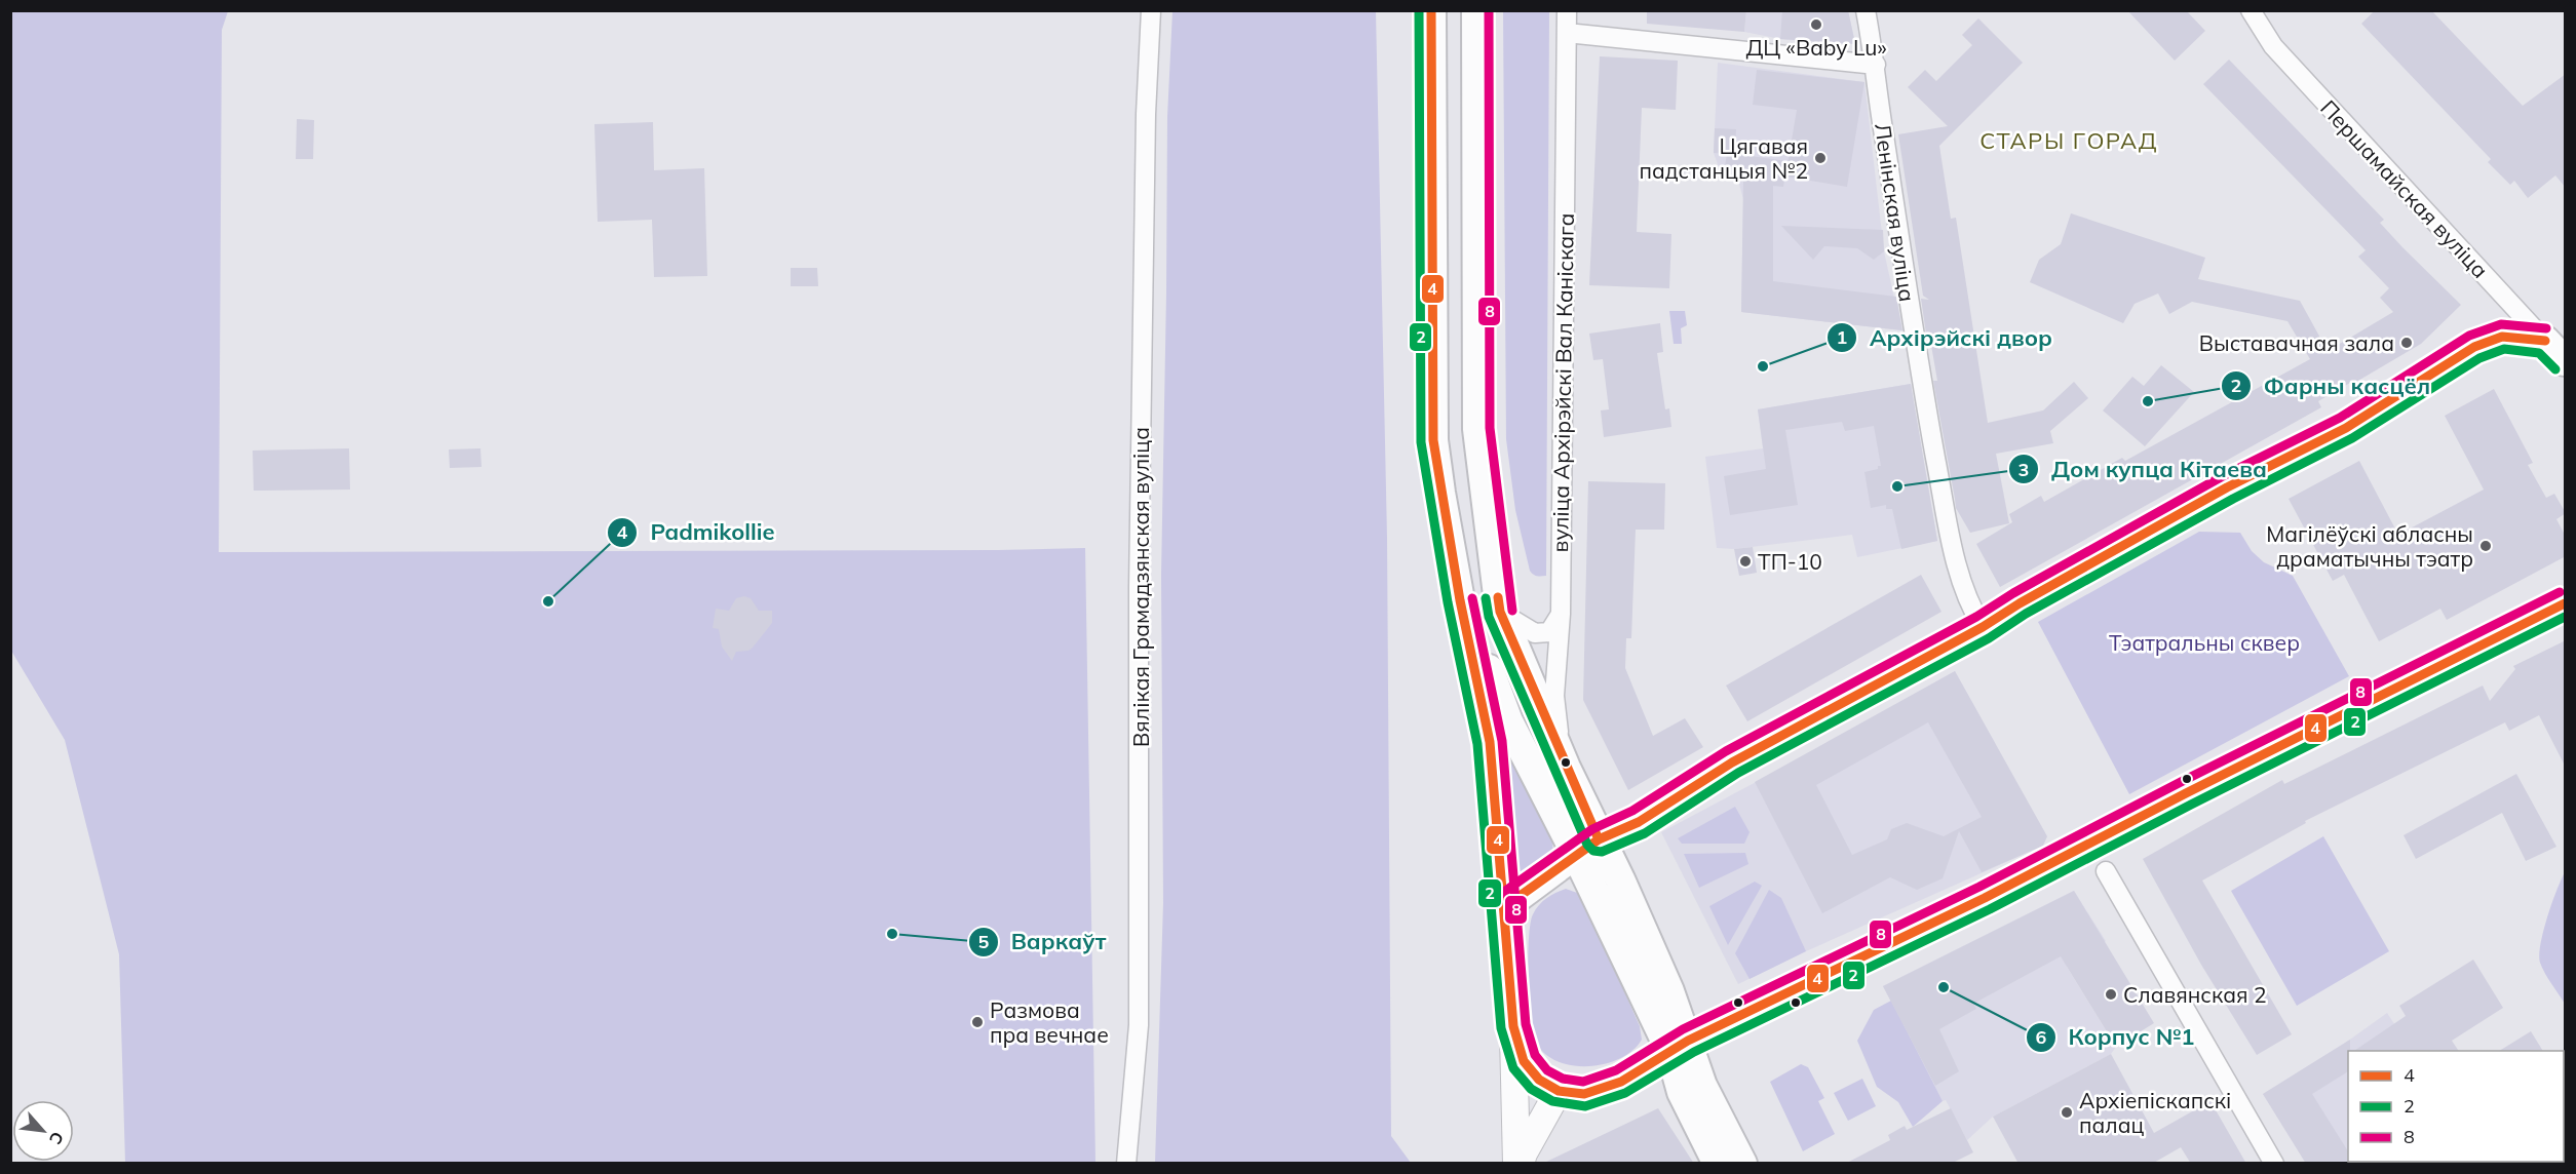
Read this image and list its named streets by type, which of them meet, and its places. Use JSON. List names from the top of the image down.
{
  "streets": {
    "street": [
      "Першамайская вуліца",
      "Ленінская вуліца",
      "вуліца Архірэйскі Вал Каніскага",
      "Вялікая Грамадзянская вуліца"
    ]
  },
  "districts": ["СТАРЫ ГОРАД"],
  "parks": ["Тэатральны сквер"],
  "places": [
    "ДЦ «Baby Lu»",
    "Цягавая падстанцыя №2",
    "Выставачная зала",
    "Архірэйскі двор",
    "Фарны касцёл",
    "Дом купца Кітаева",
    "Магілёўскі абласны драматычны тэатр",
    "ТП-10",
    "Padmikollie",
    "Варкаўт",
    "Корпус №1",
    "Славянская 2",
    "Размова пра вечнае",
    "Архіепіскапскі палац"
  ],
  "lines": ["transit line 4", "transit line 2", "transit line 8"],
  "legend": ["4", "2", "8"],
  "north": "bottom right"
}
